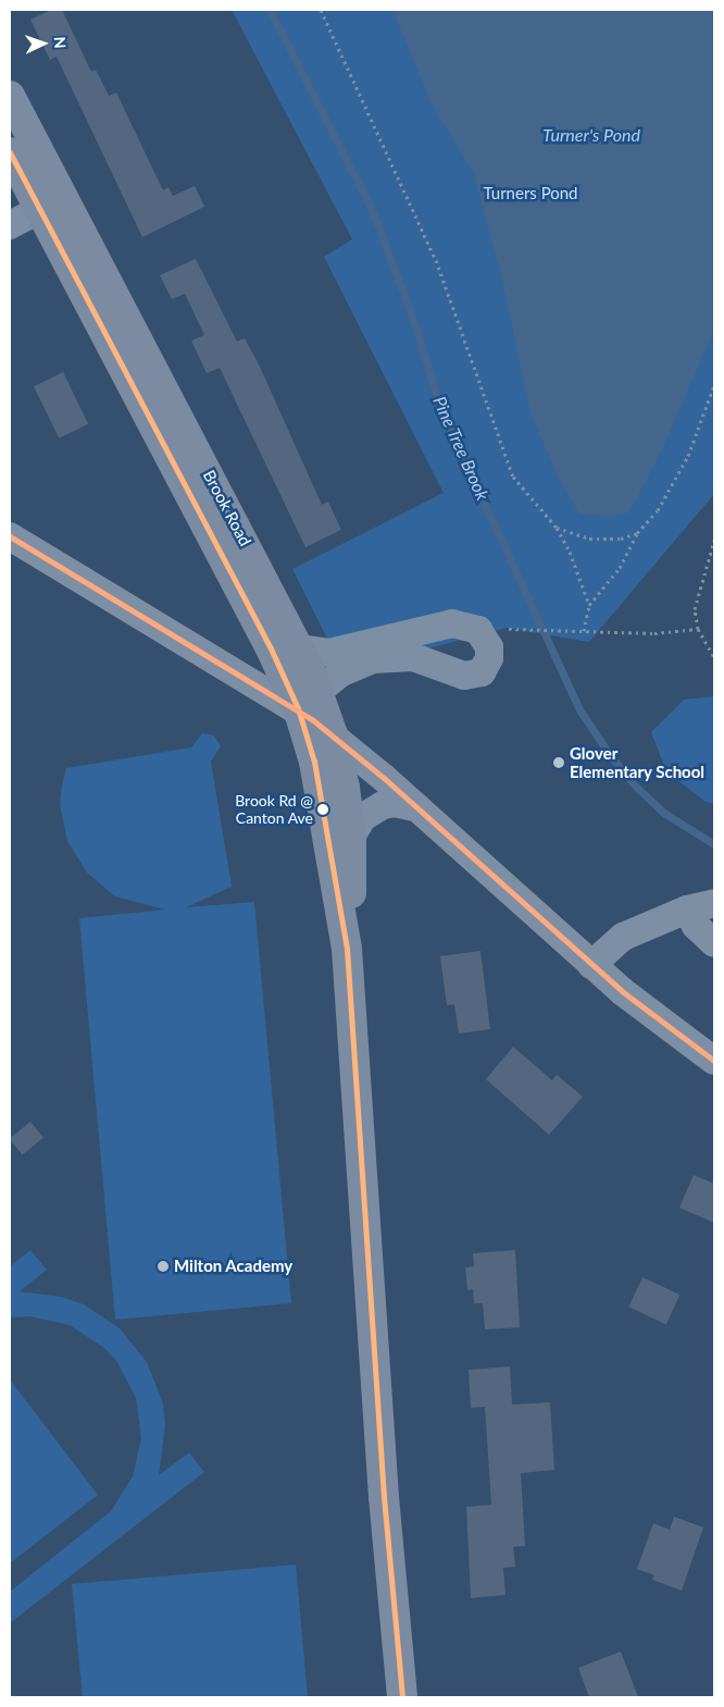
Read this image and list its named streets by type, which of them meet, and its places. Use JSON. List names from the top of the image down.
{
  "streets": {
    "main road": ["Brook Road"]
  },
  "water": ["Turner's Pond", "Pine Tree Brook"],
  "parks": ["Turners Pond"],
  "places": ["Glover Elementary School", "Brook Rd @ Canton Ave", "Milton Academy"],
  "north": "right"
}
